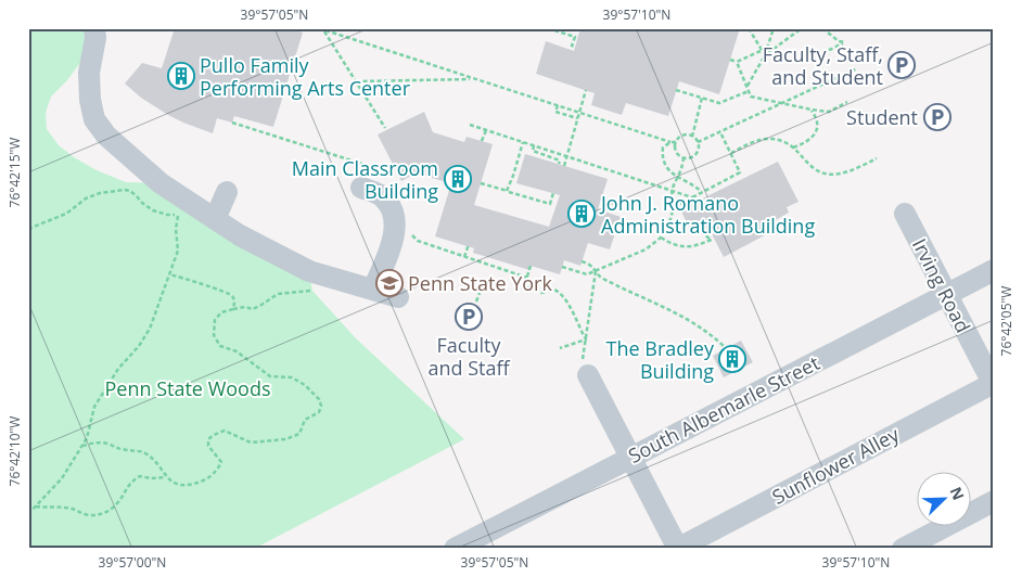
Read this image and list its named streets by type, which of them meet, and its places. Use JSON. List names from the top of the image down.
{
  "streets": {
    "street": ["Irving Road", "South Albemarle Street", "Sunflower Alley"]
  },
  "crossings": [
    ["Irving Road", "South Albemarle Street"],
    ["Irving Road", "Sunflower Alley"]
  ],
  "parks": ["Penn State Woods"],
  "places": {
    "parking": ["Faculty, Staff, and Student", "Student", "Faculty and Staff"],
    "building": [
      "Pullo Family Performing Arts Center",
      "Main Classroom Building",
      "John J. Romano Administration Building",
      "The Bradley Building"
    ],
    "school or university": ["Penn State York"]
  },
  "north": "top right",
  "coordinates": [
    "39°57'05\"N",
    "39°57'10\"N",
    "76°42'15\"W",
    "76°42'05\"W",
    "76°42'10\"W",
    "39°57'00\"N"
  ]
}
